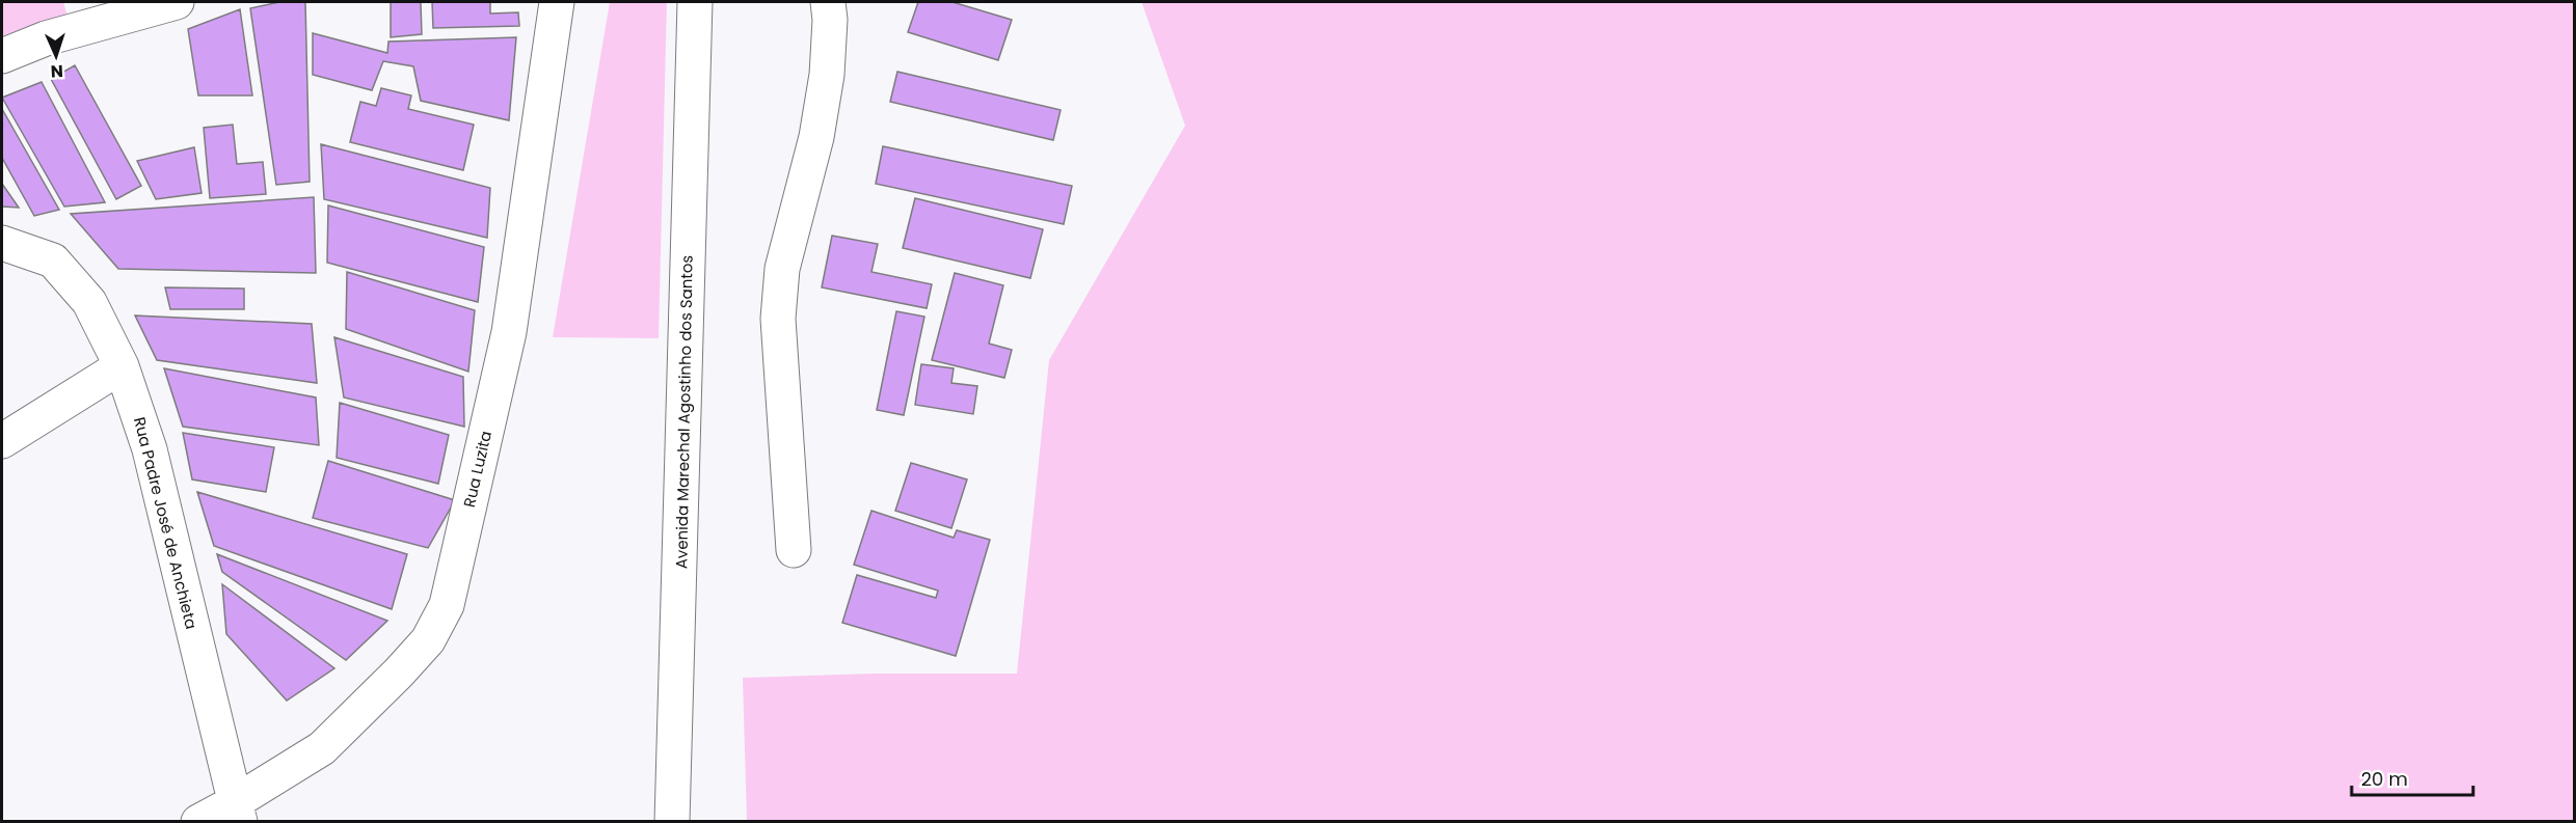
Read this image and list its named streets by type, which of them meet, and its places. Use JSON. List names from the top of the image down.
{
  "streets": {
    "street": ["Avenida Marechal Agostinho dos Santos", "Rua Luzita", "Rua Padre José de Anchieta"]
  },
  "crossings": [
    ["Rua Luzita", "Rua Padre José de Anchieta"]
  ],
  "scale_bar": "20 m",
  "north": "bottom"
}
